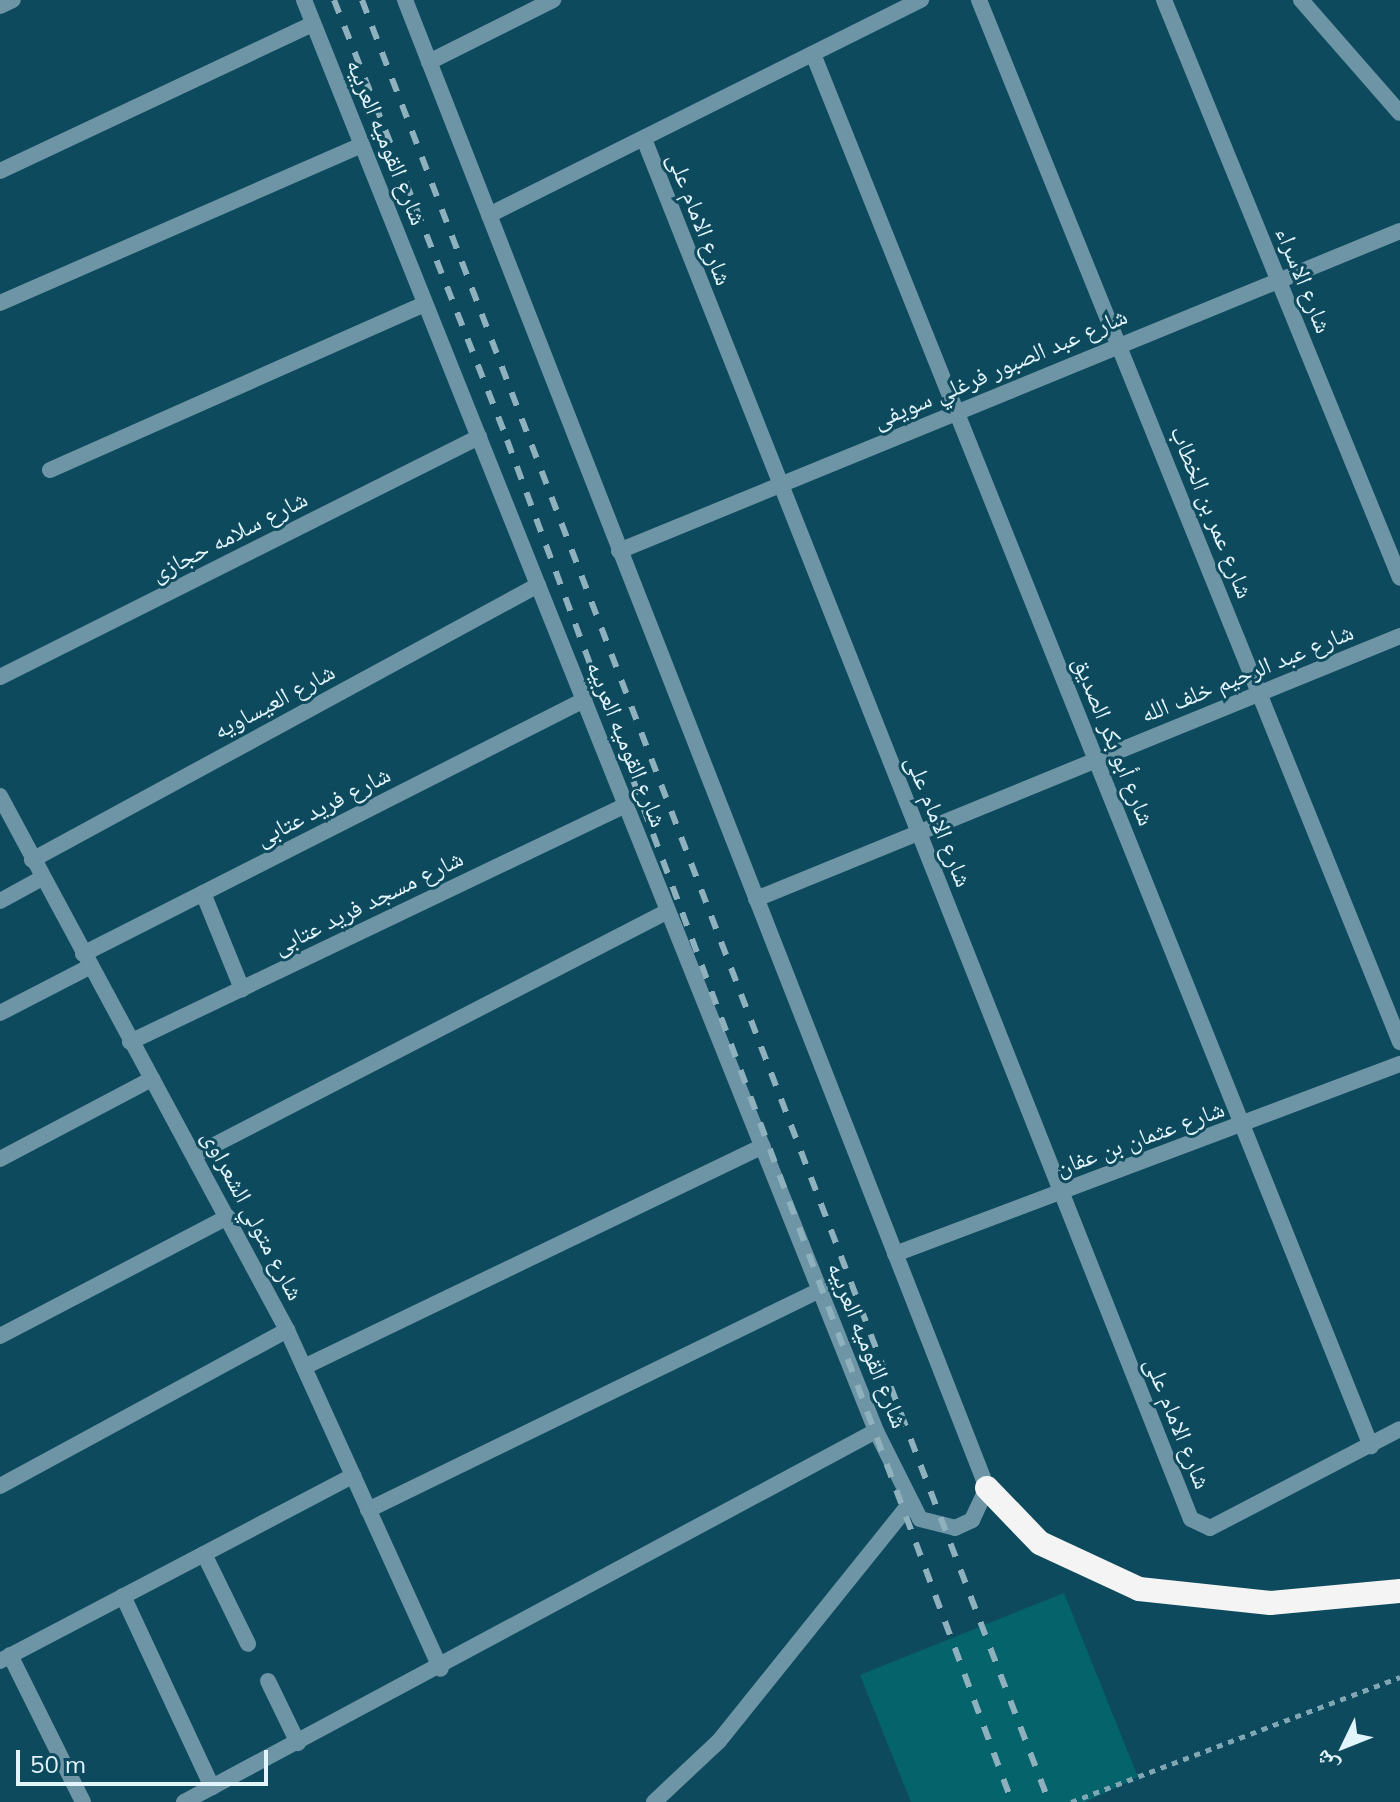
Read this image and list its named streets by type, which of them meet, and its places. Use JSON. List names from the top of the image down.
{
  "streets": {
    "street": [
      "شارع القوميه العربيه",
      "شارع الامام على",
      "شارع الاسراء",
      "شارع عبد الصبور فرغلي سويفى",
      "شارع عمر بن الخطاب",
      "شارع سلامه حجازى",
      "شارع عبد الرحيم خلف الله",
      "شارع العيساويه",
      "شارع أبو بكر الصديق",
      "شارع فريد عتابى",
      "شارع مسجد فريد عتابى",
      "شارع عثمان بن عفان",
      "شارع متولي الشعراوى"
    ]
  },
  "crossings": [
    ["شارع القوميه العربيه", "شارع سلامه حجازى"],
    ["شارع القوميه العربيه", "شارع العيساويه"],
    ["شارع القوميه العربيه", "شارع فريد عتابى"],
    ["شارع القوميه العربيه", "شارع مسجد فريد عتابى"],
    ["شارع الامام على", "شارع عبد الصبور فرغلي سويفى"],
    ["شارع الامام على", "شارع عبد الرحيم خلف الله"],
    ["شارع الامام على", "شارع أبو بكر الصديق"],
    ["شارع الامام على", "شارع عثمان بن عفان"],
    ["شارع الاسراء", "شارع عبد الصبور فرغلي سويفى"],
    ["شارع عبد الصبور فرغلي سويفى", "شارع عمر بن الخطاب"],
    ["شارع عبد الصبور فرغلي سويفى", "شارع أبو بكر الصديق"],
    ["شارع عمر بن الخطاب", "شارع عبد الرحيم خلف الله"],
    ["شارع عبد الرحيم خلف الله", "شارع أبو بكر الصديق"],
    ["شارع العيساويه", "شارع متولي الشعراوى"],
    ["شارع أبو بكر الصديق", "شارع عثمان بن عفان"],
    ["شارع فريد عتابى", "شارع متولي الشعراوى"],
    ["شارع مسجد فريد عتابى", "شارع متولي الشعراوى"]
  ],
  "scale_bar": "50 m",
  "north": "bottom left"
}
